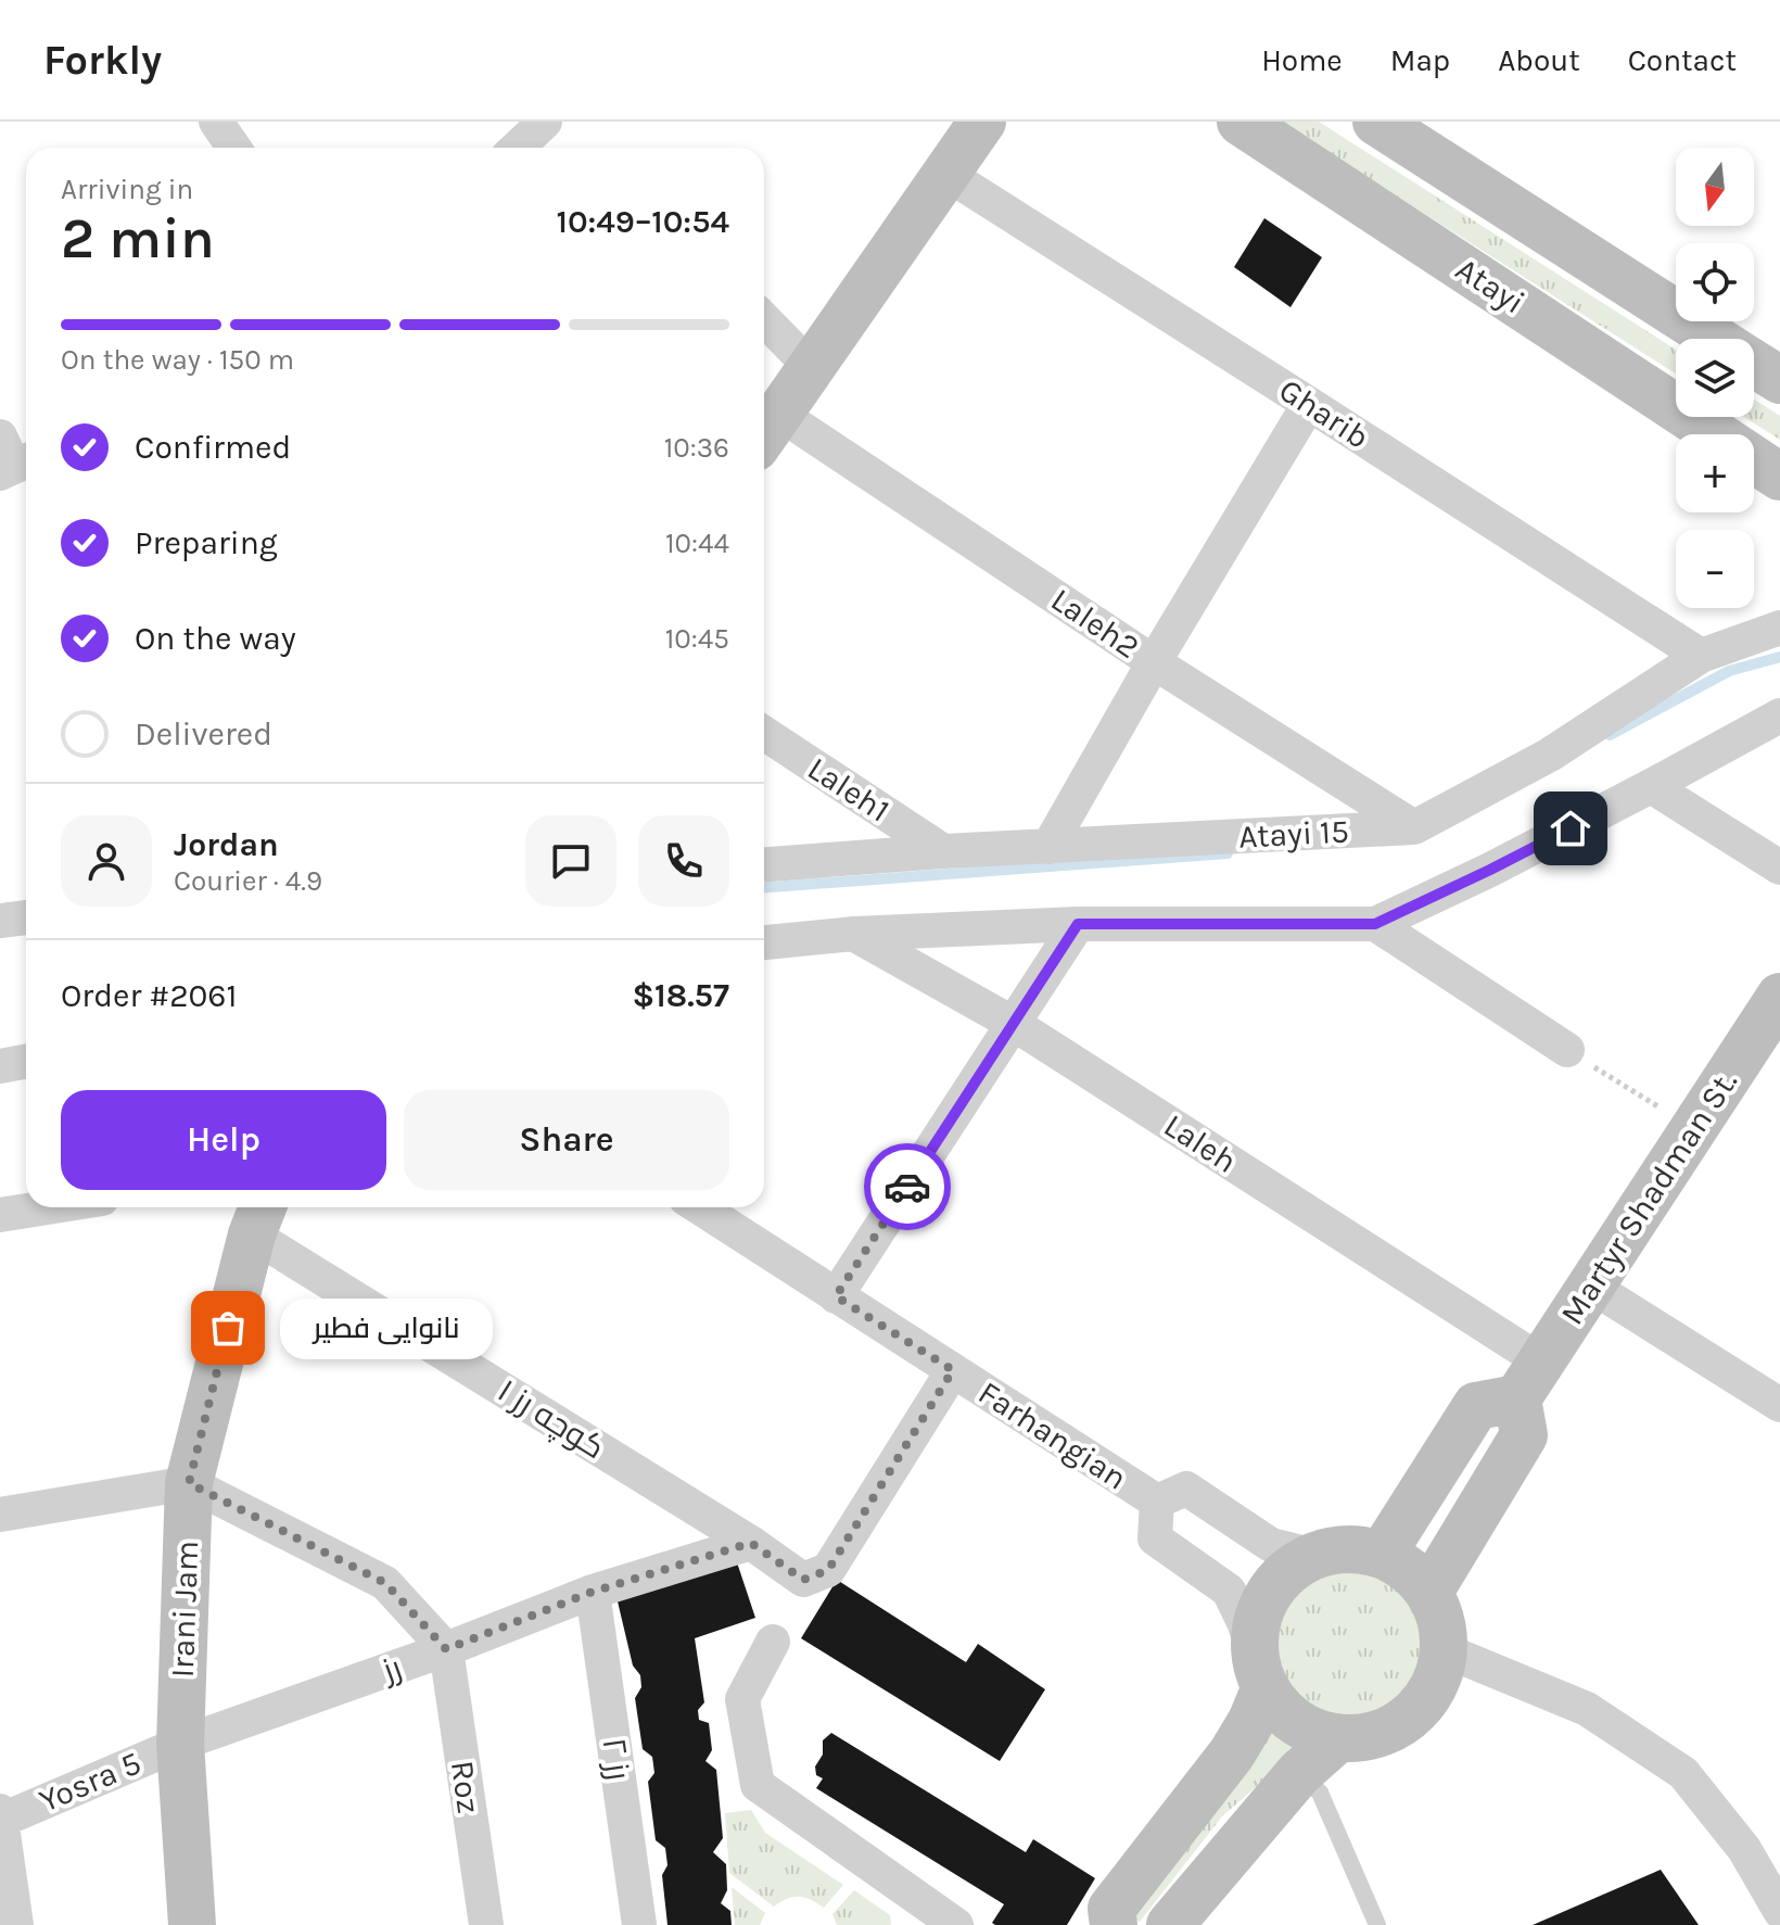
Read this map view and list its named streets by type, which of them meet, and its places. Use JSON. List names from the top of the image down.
{
  "streets": {
    "street": [
      "Atayi",
      "Gharib",
      "Laleh2",
      "Laleh1",
      "Atayi 15",
      "Laleh",
      "Martyr Shadman St.",
      "کوچه رز ۱",
      "Farhangian",
      "Irani Jam",
      "رز",
      "رز ۲",
      "Yosra 5",
      "Roz"
    ]
  },
  "crossings": [
    ["Gharib", "Atayi 15"],
    ["Laleh2", "Atayi 15"],
    ["Laleh1", "Atayi 15"],
    ["Laleh", "Martyr Shadman St."],
    ["کوچه رز ۱", "Farhangian"],
    ["کوچه رز ۱", "Irani Jam"],
    ["کوچه رز ۱", "رز"],
    ["Irani Jam", "رز"],
    ["Irani Jam", "Yosra 5"],
    ["رز", "رز ۲"],
    ["رز", "Yosra 5"],
    ["رز", "Roz"]
  ],
  "places": ["نانوایی فطیر"],
  "north": "bottom",
  "page": {
    "header": "Forkly",
    "nav": [
      "Home",
      "Map",
      "About",
      "Contact"
    ],
    "map_buttons": ["+", "−"],
    "heading": ["2 min", "Arriving in", "10:49–10:54"],
    "panel": [
      "Jordan",
      "Courier · 4.9",
      "Order #2061",
      "$18.57"
    ],
    "bar": "On the way · 150 m",
    "list": [
      ["Confirmed", "10:36"],
      ["Preparing", "10:44"],
      ["On the way", "10:45"],
      "Delivered"
    ],
    "buttons": ["Help", "Share"],
    "bubble": "نانوایی فطیر"
  }
}
